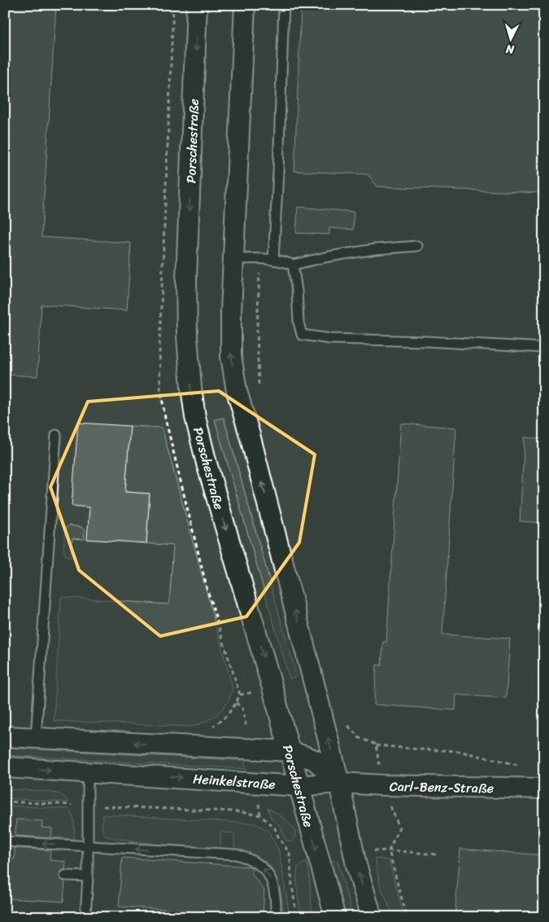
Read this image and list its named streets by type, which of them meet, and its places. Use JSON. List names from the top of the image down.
{
  "streets": {
    "street": ["Porschestraße", "Heinkelstraße", "Carl-Benz-Straße"]
  },
  "crossings": [
    ["Porschestraße", "Heinkelstraße"],
    ["Heinkelstraße", "Carl-Benz-Straße"]
  ],
  "north": "bottom"
}
